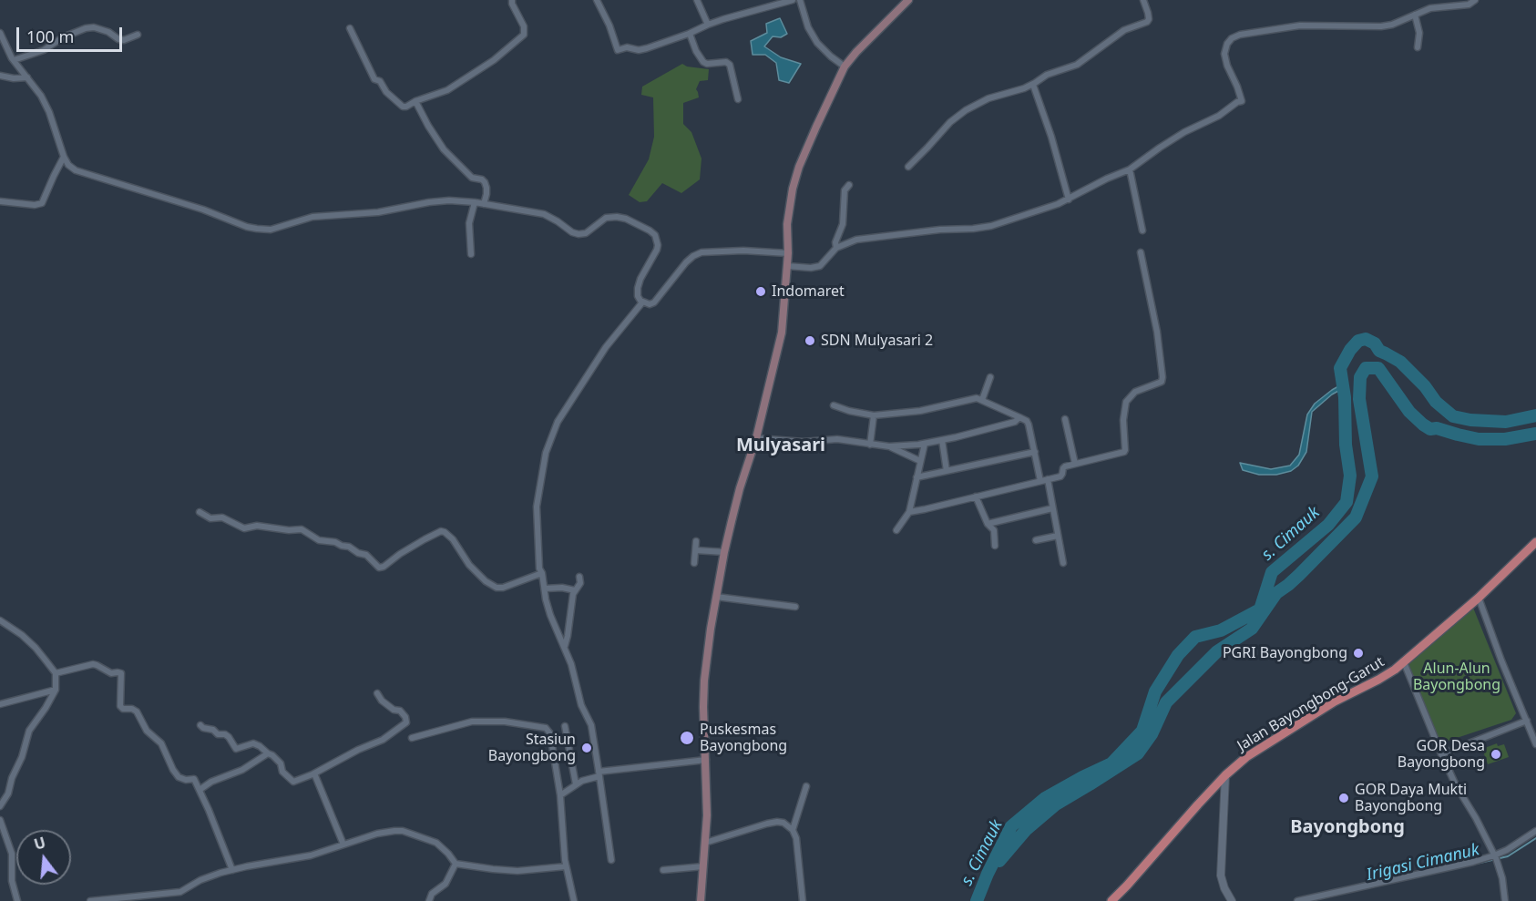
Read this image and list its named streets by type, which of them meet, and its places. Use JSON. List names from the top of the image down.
{
  "streets": {
    "main road": ["Jalan Bayongbong-Garut"]
  },
  "districts": ["Mulyasari", "Bayongbong"],
  "water": ["s. Cimauk", "Irigasi Cimanuk"],
  "parks": ["Alun-Alun Bayongbong"],
  "places": [
    "Indomaret",
    "SDN Mulyasari 2",
    "PGRI Bayongbong",
    "Puskesmas Bayongbong",
    "Stasiun Bayongbong",
    "GOR Desa Bayongbong",
    "GOR Daya Mukti Bayongbong"
  ],
  "scale_bar": "100 m",
  "north": "top"
}
